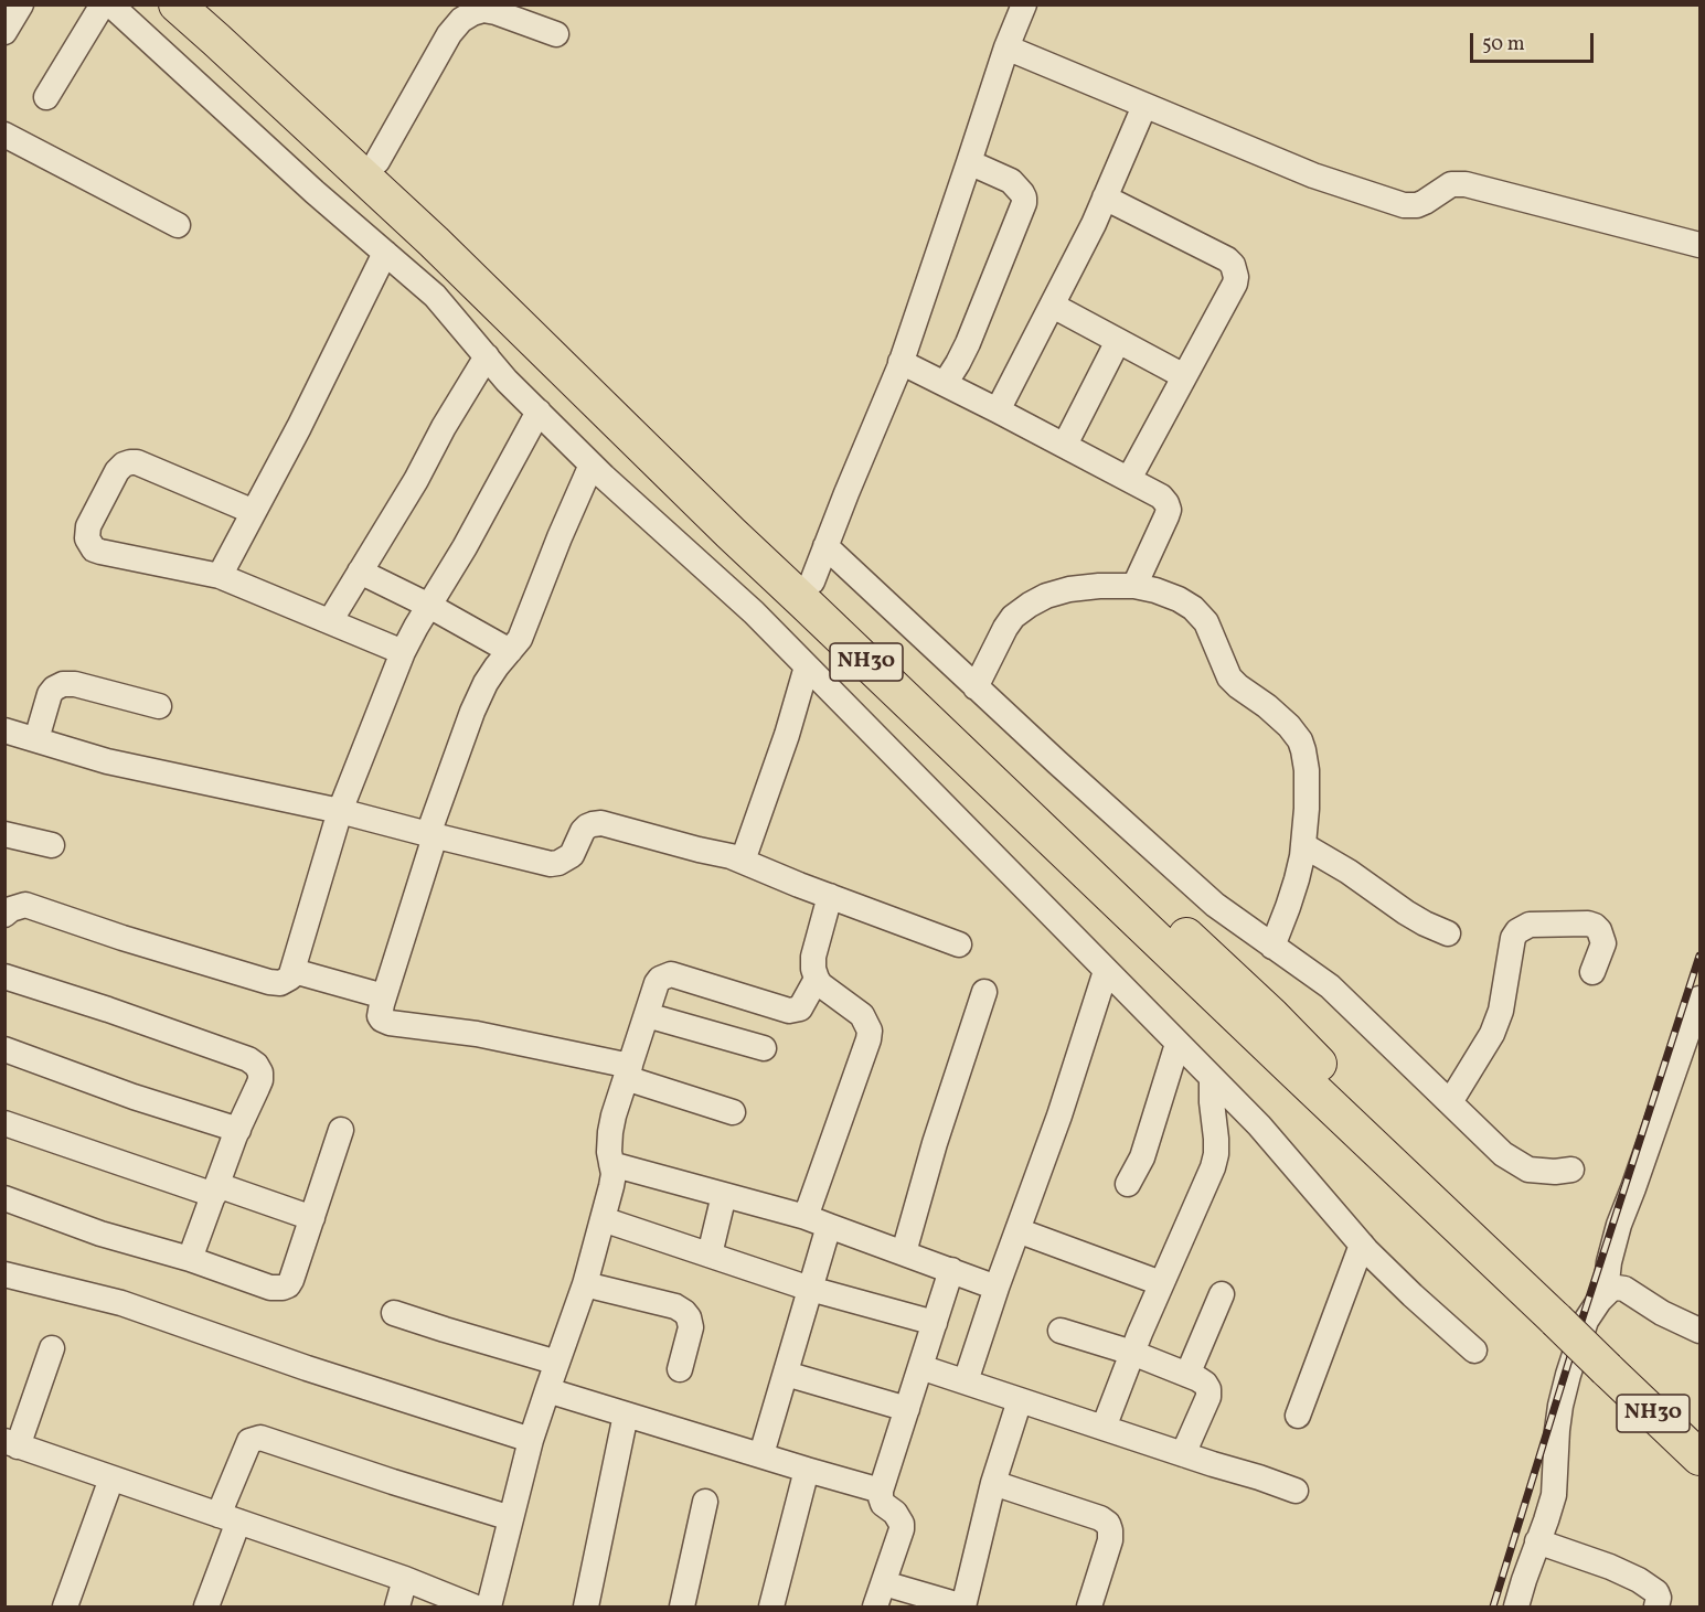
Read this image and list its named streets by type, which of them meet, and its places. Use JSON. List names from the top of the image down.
{
  "streets": {
    "highway": ["NH30"]
  },
  "scale_bar": "50 m"
}
